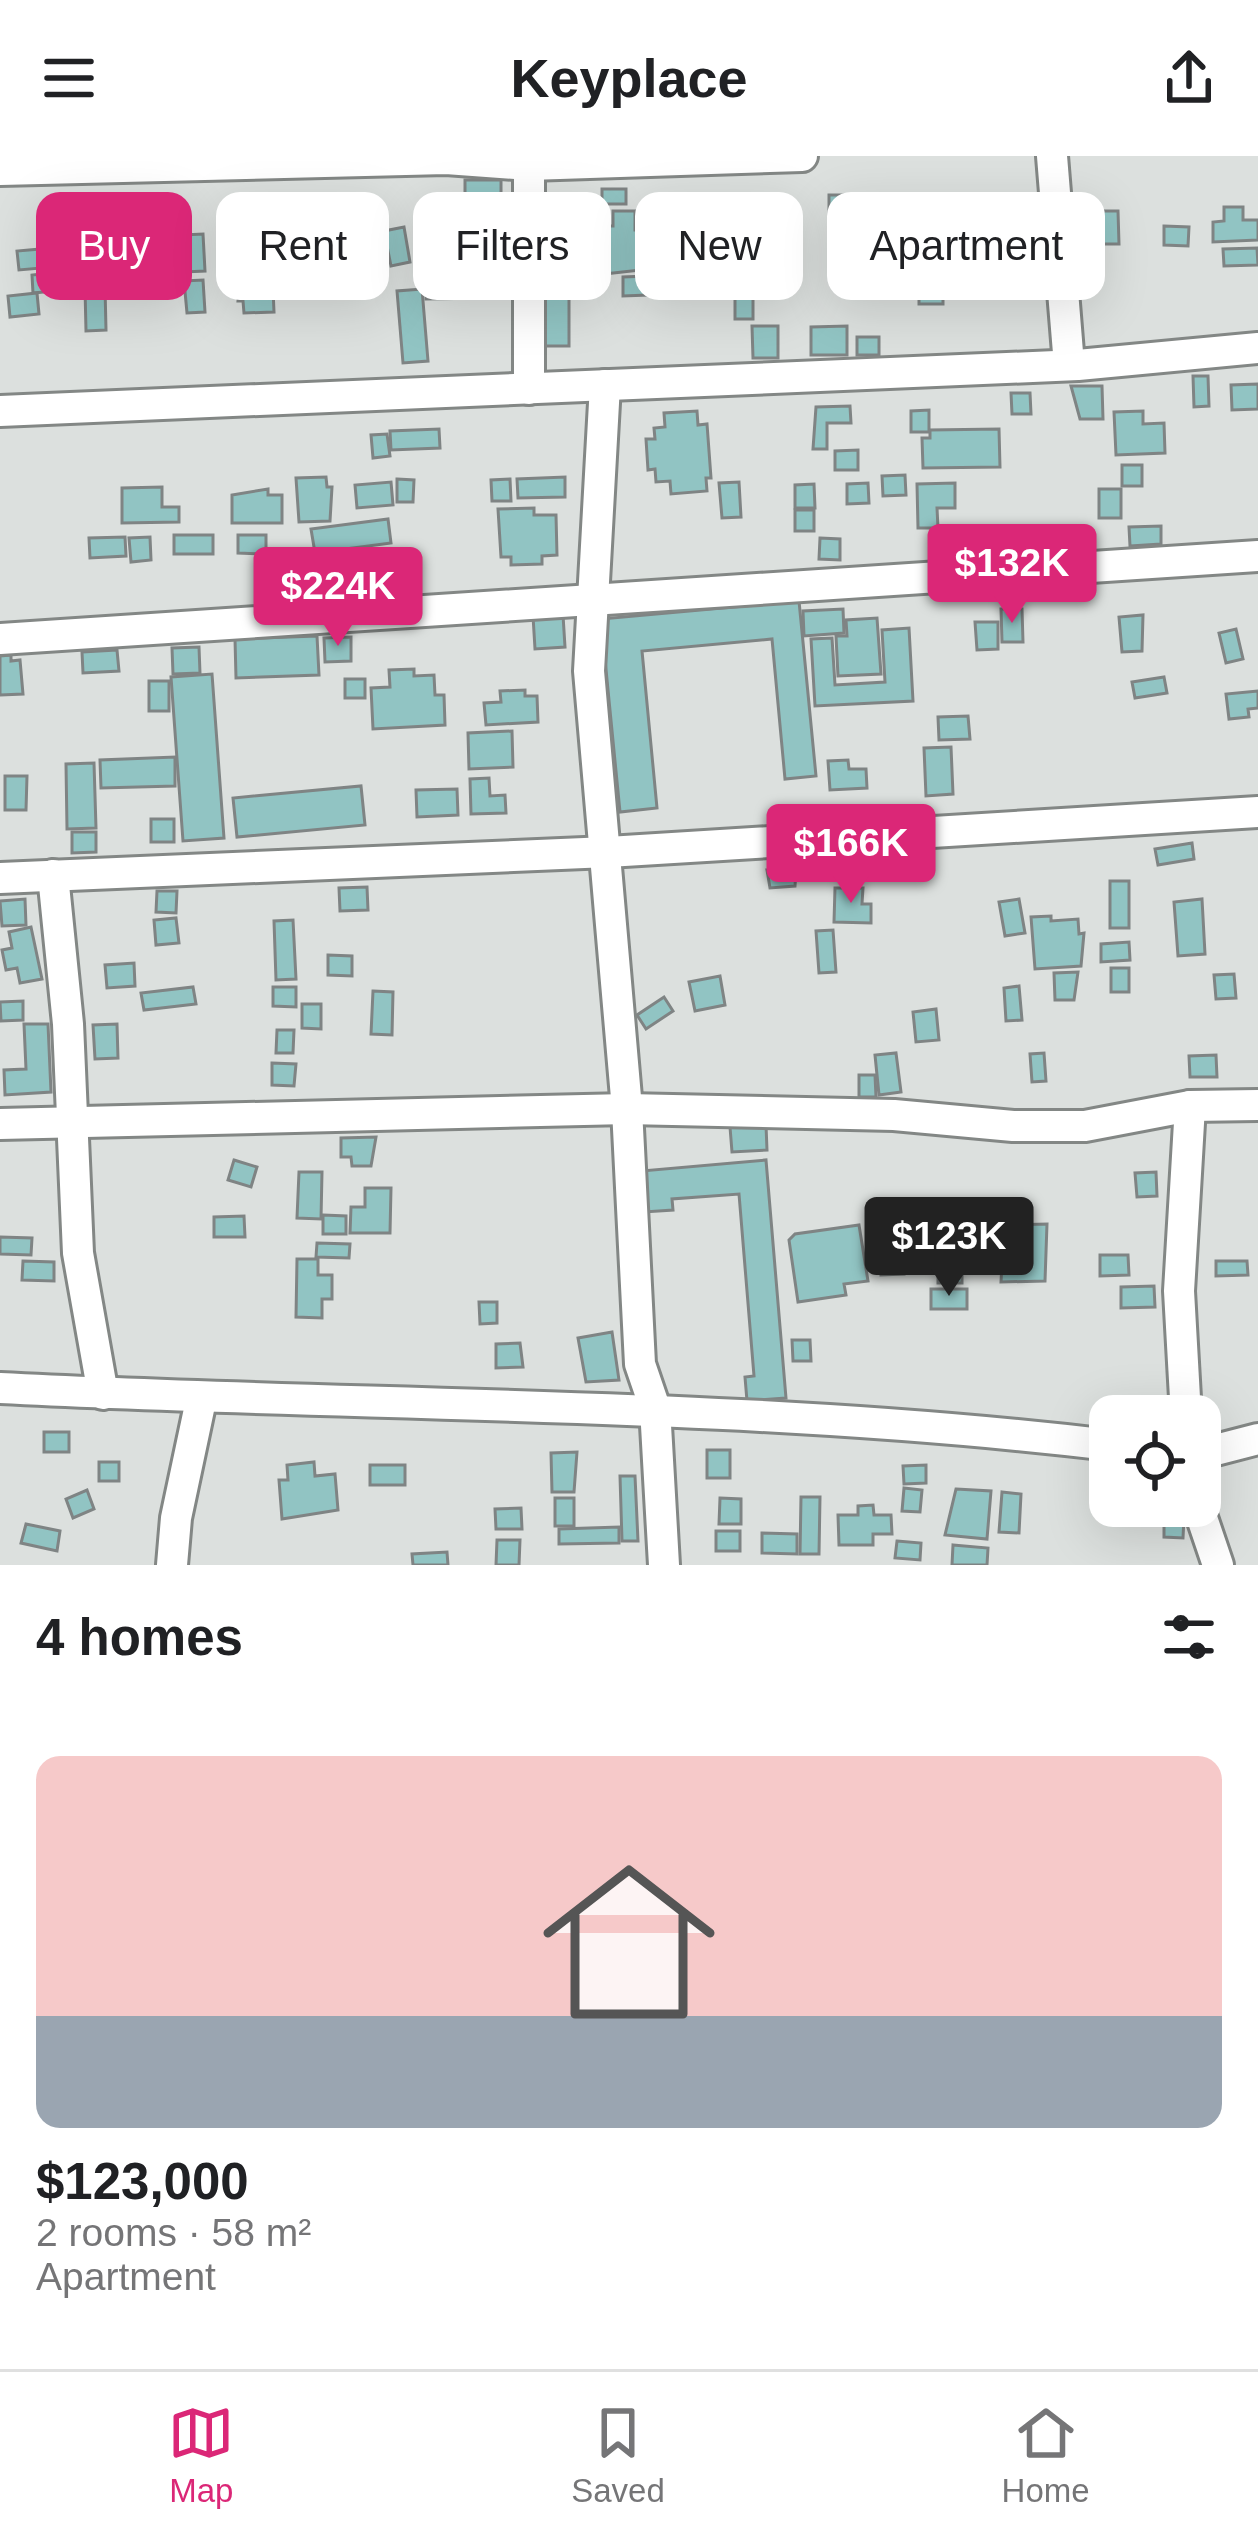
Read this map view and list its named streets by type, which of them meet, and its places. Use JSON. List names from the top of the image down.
{
  "page": {
    "header": "Keyplace",
    "chip": [
      "Buy",
      "Rent",
      "Filters",
      "New",
      "Apartment"
    ],
    "price": [
      "$132K",
      "$224K",
      "$166K",
      "$123K"
    ],
    "heading": "4 homes",
    "list": [
      {
        "name": "$123,000",
        "note": "2 rooms · 58 m² · Apartment"
      }
    ],
    "tabs": ["Map", "Saved", "Home"]
  }
}
